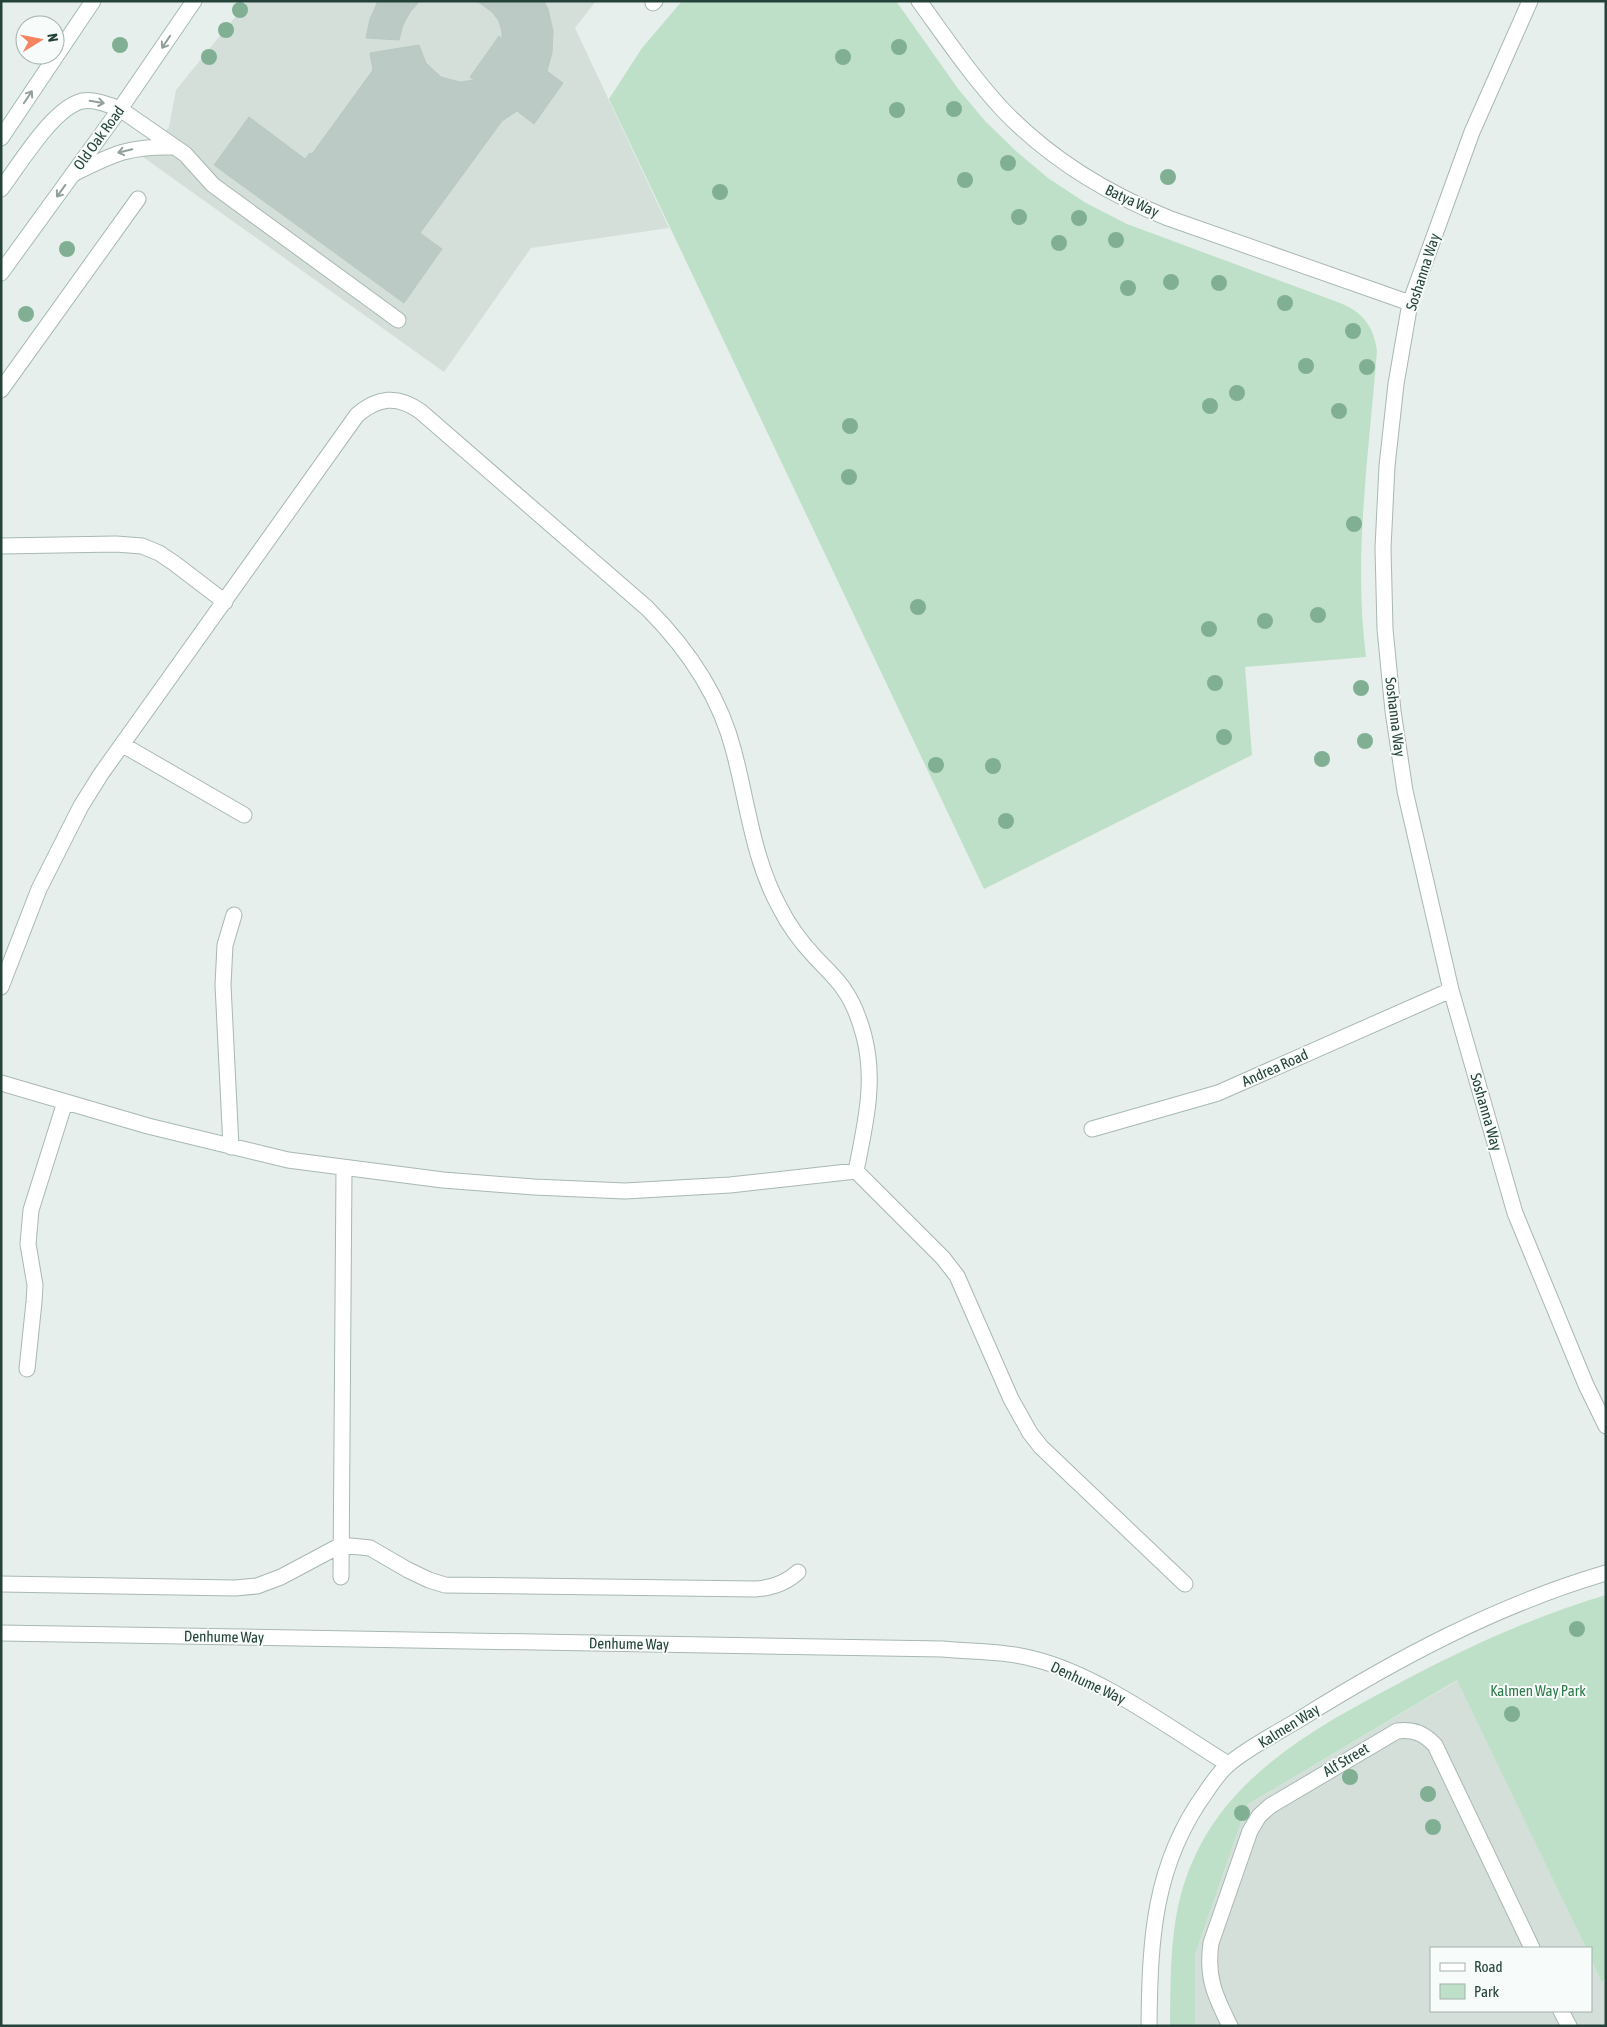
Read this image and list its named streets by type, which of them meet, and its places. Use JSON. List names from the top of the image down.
{
  "streets": {
    "street": [
      "Old Oak Road",
      "Batya Way",
      "Soshanna Way",
      "Andrea Road",
      "Denhume Way",
      "Kalmen Way",
      "Alf Street"
    ]
  },
  "crossings": [
    ["Batya Way", "Soshanna Way"],
    ["Soshanna Way", "Andrea Road"],
    ["Denhume Way", "Kalmen Way"]
  ],
  "parks": ["Kalmen Way Park"],
  "legend": ["Road", "Park"],
  "north": "right"
}
